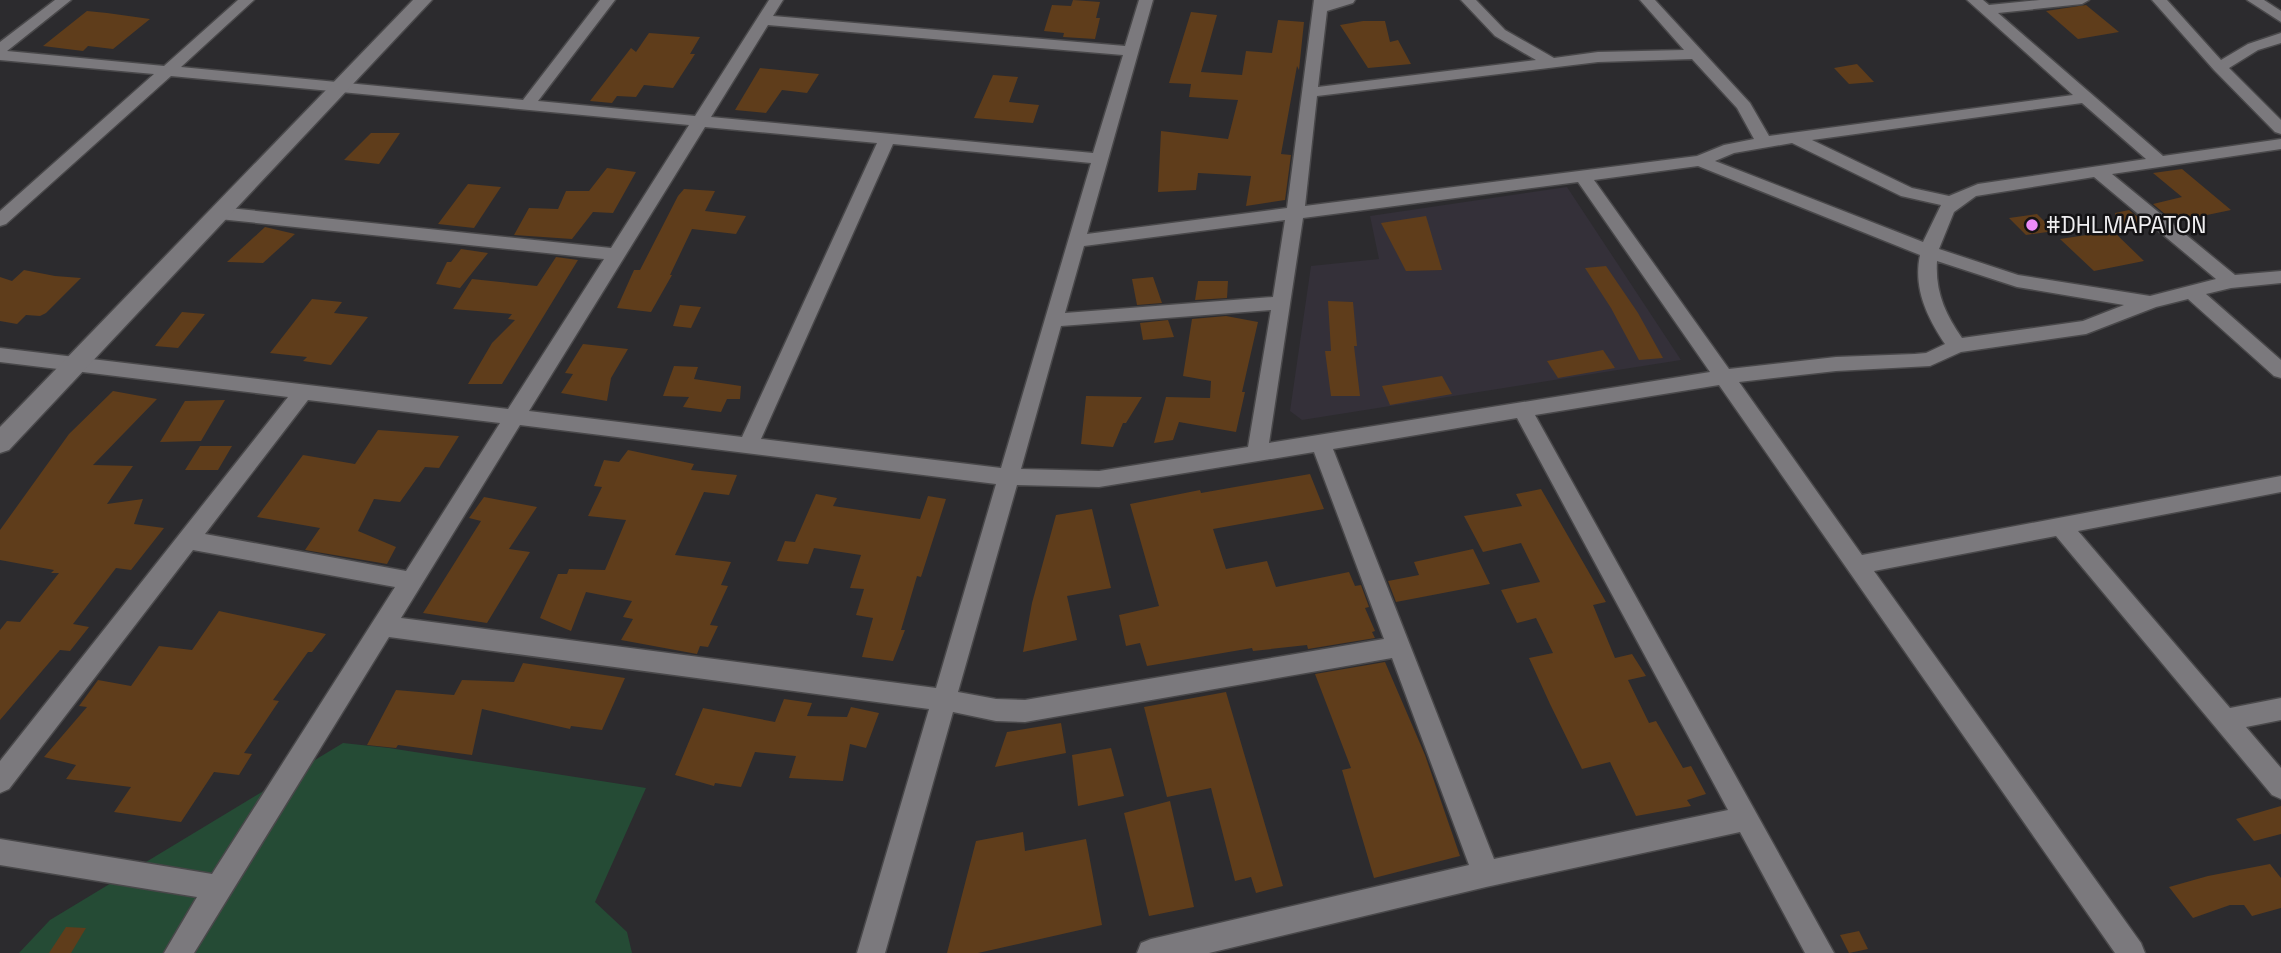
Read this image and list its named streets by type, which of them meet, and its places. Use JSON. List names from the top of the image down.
{
  "places": ["#DHLMAPATON"]
}
